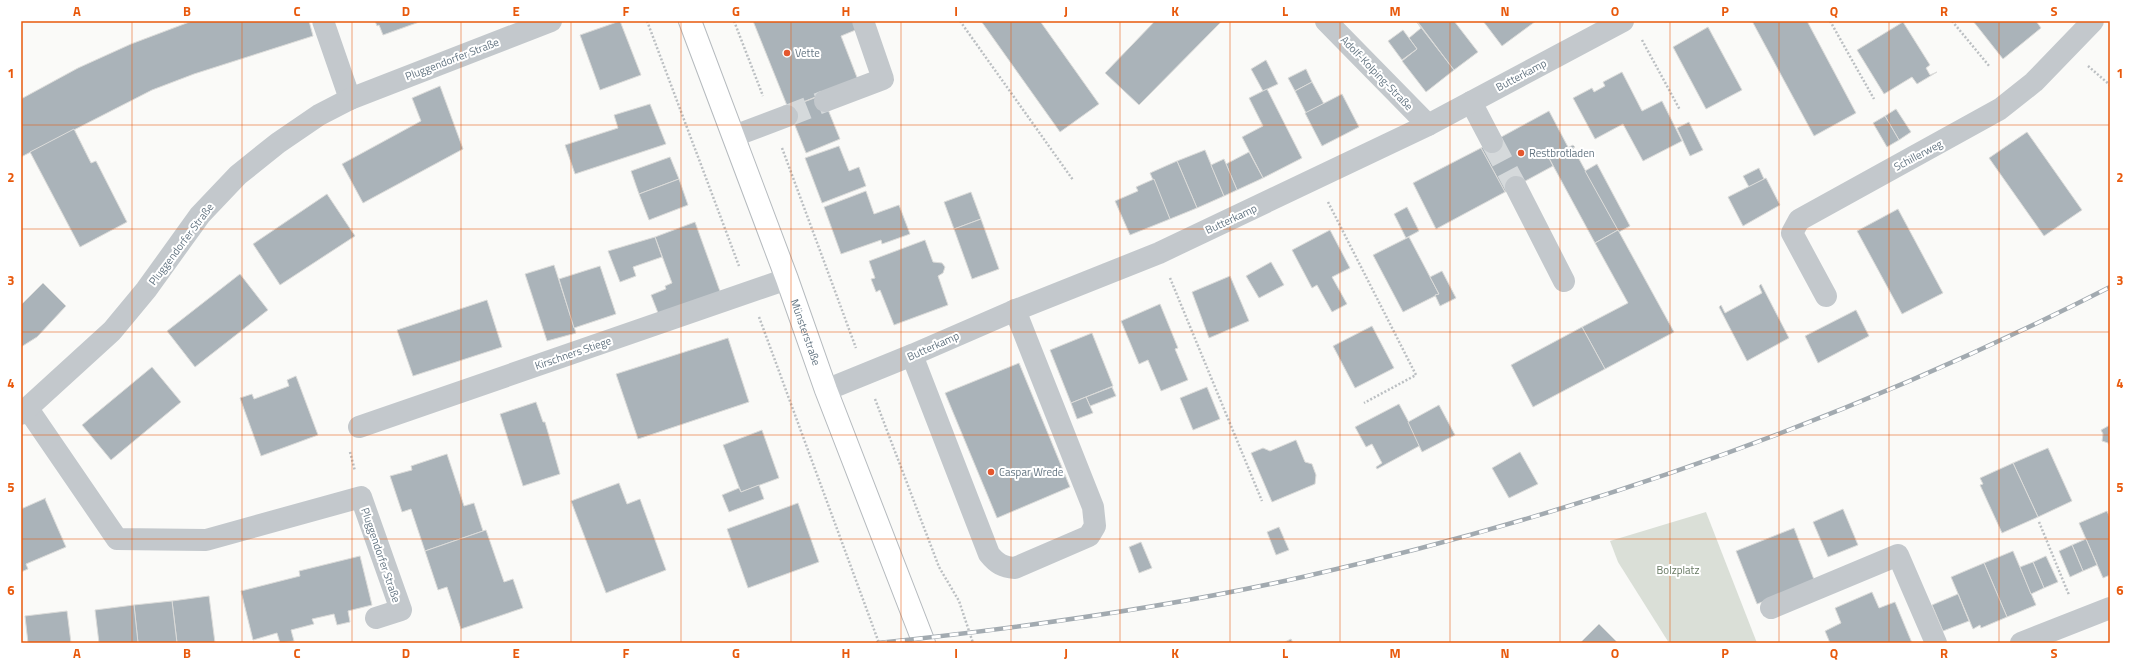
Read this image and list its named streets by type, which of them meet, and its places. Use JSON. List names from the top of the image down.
{
  "streets": {
    "main road": ["Münsterstraße"],
    "street": [
      "Pluggendorfer Straße",
      "Adolf-Kolping-Straße",
      "Butterkamp",
      "Schillerweg",
      "Kirschners Stiege"
    ]
  },
  "crossings": [
    ["Adolf-Kolping-Straße", "Butterkamp"],
    ["Butterkamp", "Münsterstraße"],
    ["Münsterstraße", "Kirschners Stiege"]
  ],
  "parks": ["Bolzplatz"],
  "places": ["Vette", "Restbrotladen", "Caspar Wrede"],
  "grid": {
    "columns": [
      "A",
      "B",
      "C",
      "D",
      "E",
      "F",
      "G",
      "H",
      "I",
      "J",
      "K",
      "L",
      "M",
      "N",
      "O",
      "P",
      "Q",
      "R",
      "S"
    ],
    "rows": [
      "1",
      "2",
      "3",
      "4",
      "5",
      "6"
    ]
  }
}
